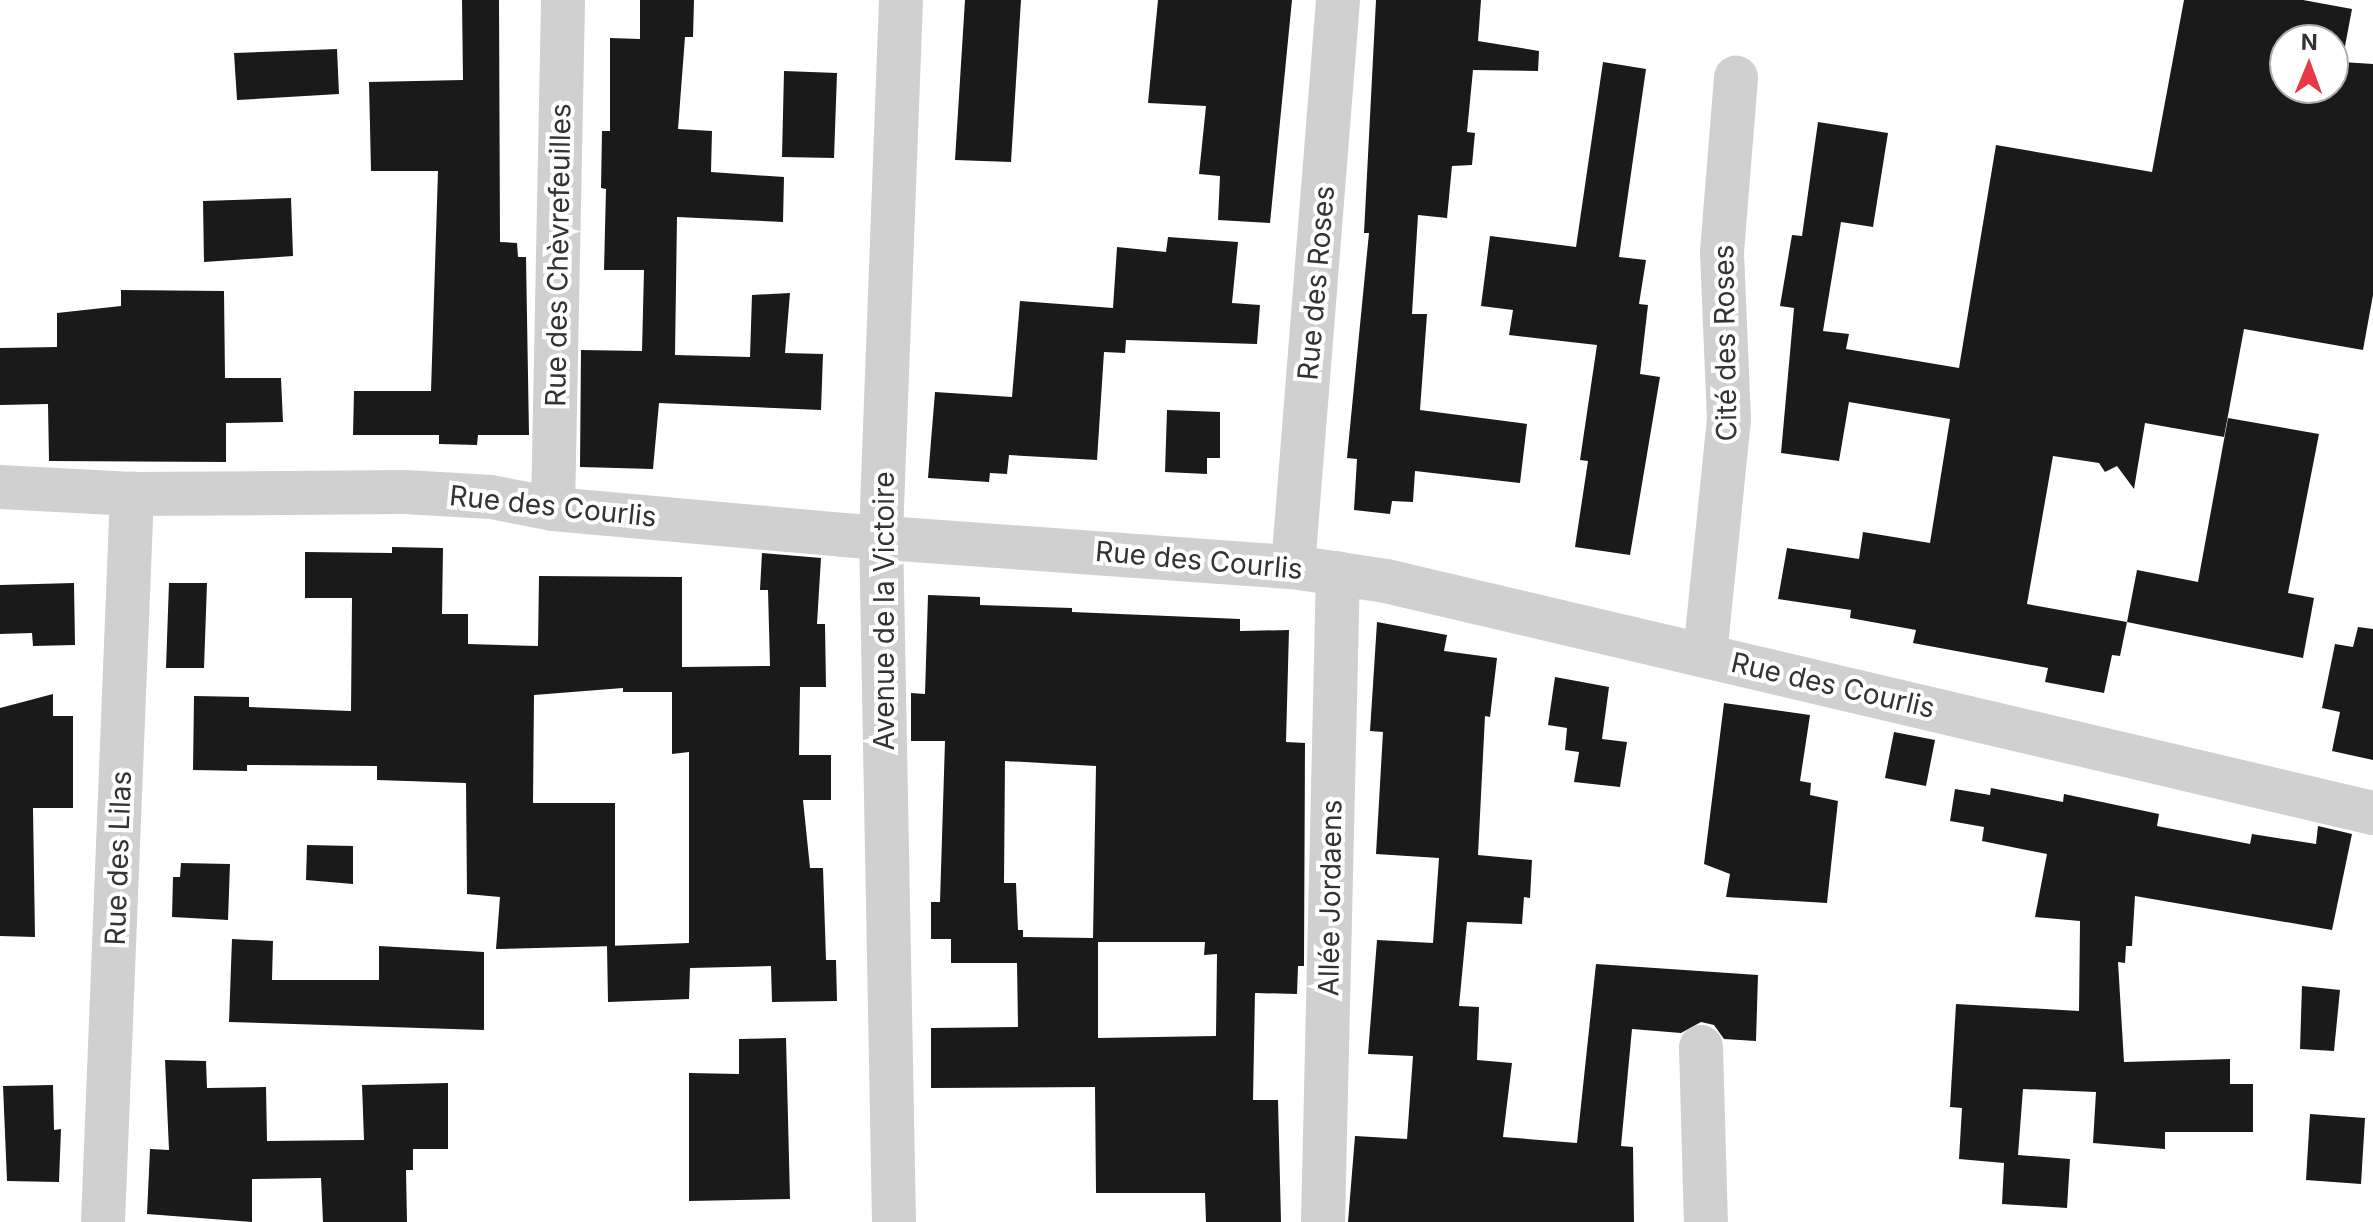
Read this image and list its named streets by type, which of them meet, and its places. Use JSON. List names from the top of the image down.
{
  "streets": {
    "street": [
      "Rue des Chèvrefeuilles",
      "Rue des Roses",
      "Cité des Roses",
      "Rue des Courlis",
      "Avenue de la Victoire",
      "Rue des Lilas",
      "Allée Jordaens"
    ]
  },
  "crossings": [
    ["Rue des Chèvrefeuilles", "Rue des Courlis"],
    ["Rue des Roses", "Rue des Courlis"],
    ["Cité des Roses", "Rue des Courlis"],
    ["Rue des Courlis", "Avenue de la Victoire"],
    ["Rue des Courlis", "Rue des Lilas"],
    ["Rue des Courlis", "Allée Jordaens"]
  ],
  "north": "top"
}
